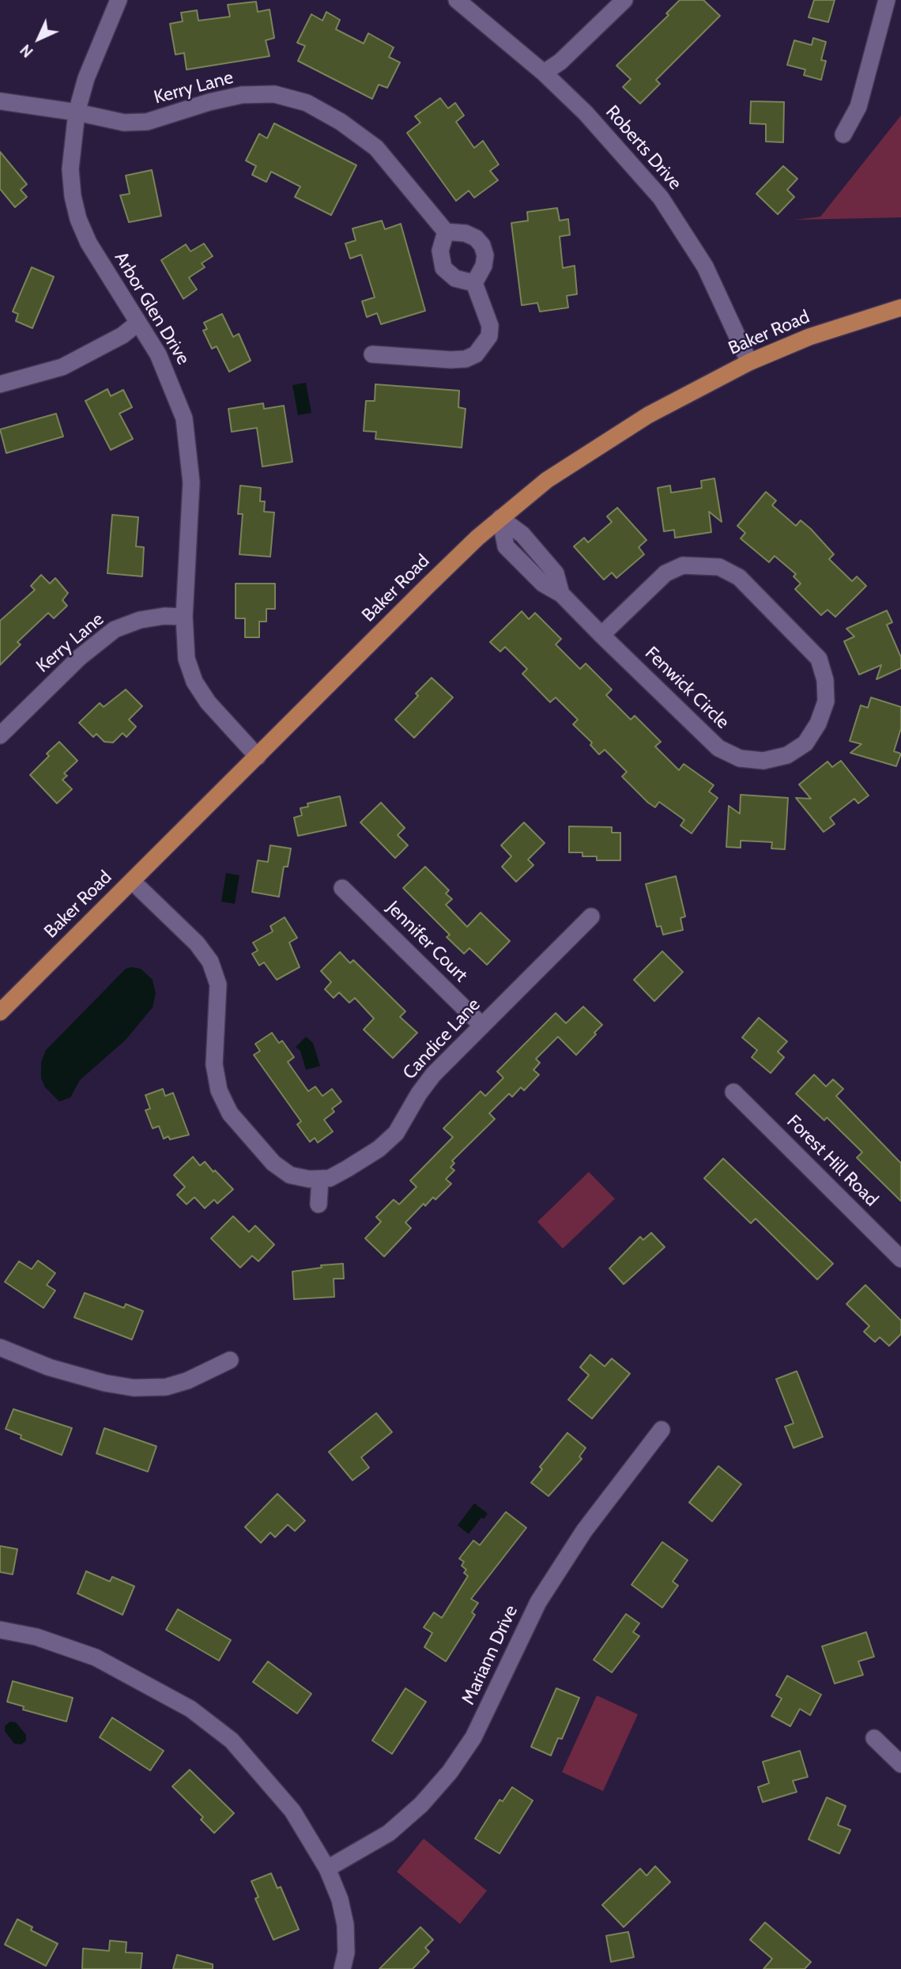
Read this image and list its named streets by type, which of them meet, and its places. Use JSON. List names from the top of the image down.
{
  "streets": {
    "main road": ["Baker Road"],
    "street": [
      "Kerry Lane",
      "Roberts Drive",
      "Arbor Glen Drive",
      "Fenwick Circle",
      "Jennifer Court",
      "Candice Lane",
      "Forest Hill Road",
      "Mariann Drive"
    ]
  },
  "crossings": [
    ["Kerry Lane", "Arbor Glen Drive"],
    ["Roberts Drive", "Baker Road"],
    ["Arbor Glen Drive", "Baker Road"],
    ["Baker Road", "Fenwick Circle"],
    ["Baker Road", "Candice Lane"],
    ["Jennifer Court", "Candice Lane"]
  ],
  "north": "bottom left"
}
